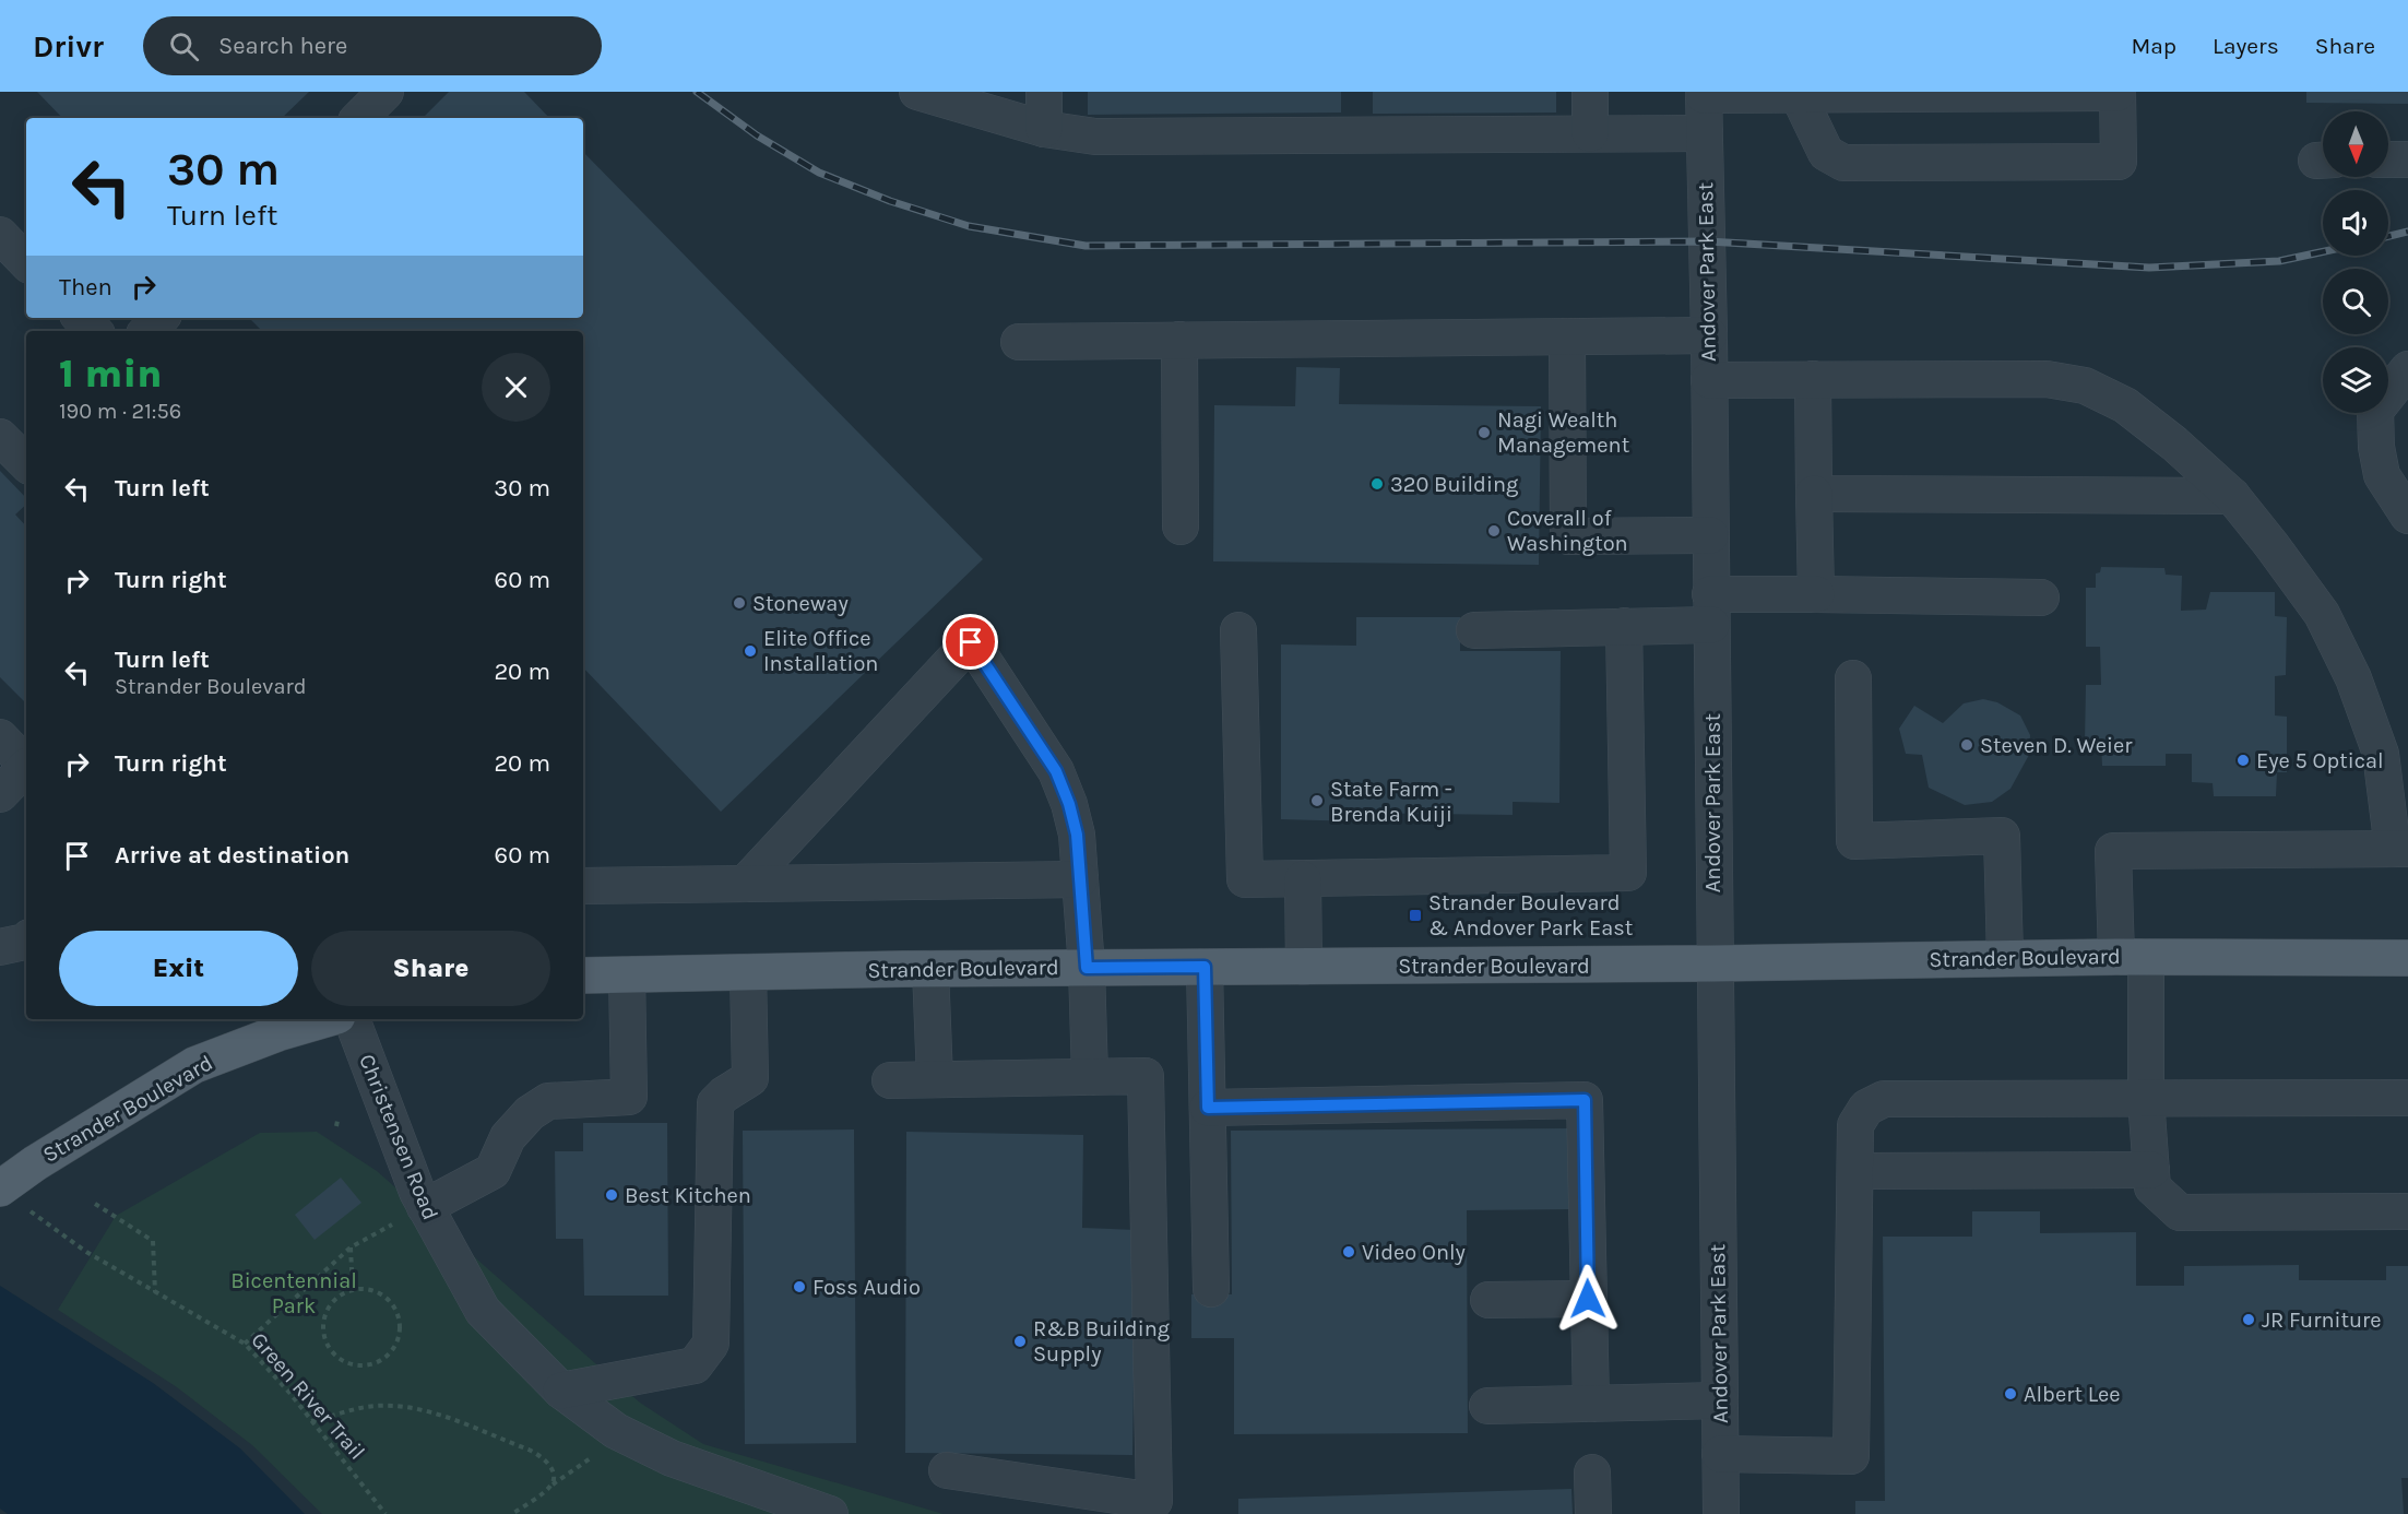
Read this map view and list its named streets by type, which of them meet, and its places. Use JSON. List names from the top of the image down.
{
  "streets": {
    "main road": ["Strander Boulevard"],
    "street": ["Andover Park East", "Christensen Road"],
    "path": ["Green River Trail"]
  },
  "crossings": [
    ["Andover Park East", "Strander Boulevard"]
  ],
  "parks": ["Bicentennial Park"],
  "places": {
    "other": [
      "Nagi Wealth Management",
      "320 Building",
      "Coverall of Washington",
      "Stoneway",
      "Elite Office Installation",
      "Steven D. Weier",
      "Eye 5 Optical",
      "State Farm - Brenda Kuiji",
      "Best Kitchen",
      "Video Only",
      "Foss Audio",
      "JR Furniture",
      "R&B Building Supply",
      "Albert Lee"
    ],
    "transit": ["Strander Boulevard & Andover Park East"]
  },
  "north": "bottom",
  "page": {
    "header": "Drivr",
    "search": "Search here",
    "nav": ["Map", "Layers", "Share"],
    "turn": ["30 m", "Turn left"],
    "then": "Then",
    "heading": ["1 min", "190 m · 21:56"],
    "list": [
      {
        "name": "Turn left",
        "value": "30 m"
      },
      {
        "name": "Turn right",
        "value": "60 m"
      },
      {
        "name": "Turn left",
        "note": "Strander Boulevard",
        "value": "20 m"
      },
      {
        "name": "Turn right",
        "value": "20 m"
      },
      {
        "name": "Arrive at destination",
        "value": "60 m"
      }
    ],
    "buttons": ["Exit", "Share"]
  }
}
